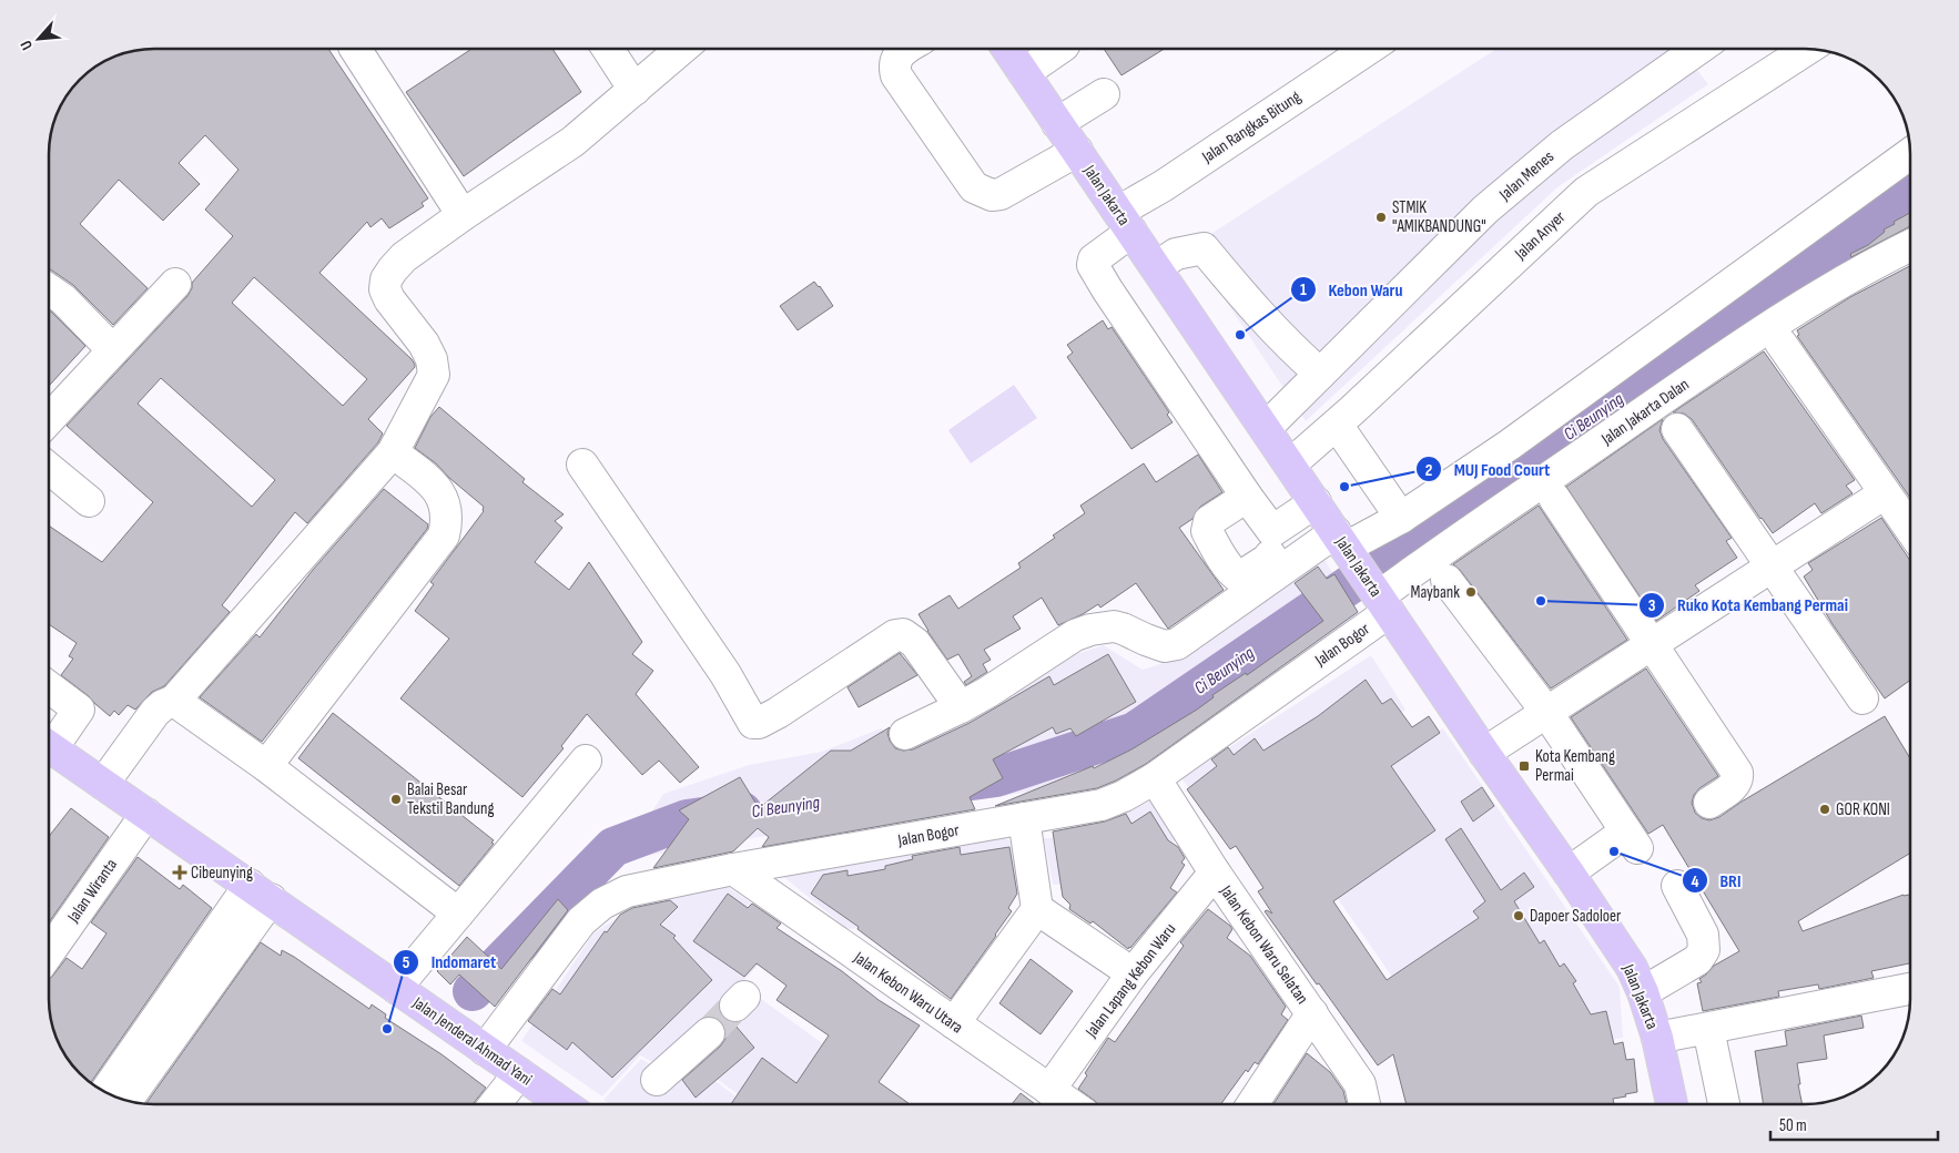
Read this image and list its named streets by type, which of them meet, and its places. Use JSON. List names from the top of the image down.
{
  "streets": {
    "main road": ["Jalan Jakarta", "Jalan Jenderal Ahmad Yani"],
    "street": [
      "Jalan Rangkas Bitung",
      "Jalan Menes",
      "Jalan Anyer",
      "Jalan Jakarta Dalan",
      "Jalan Bogor",
      "Jalan Wiranta",
      "Jalan Kebon Waru Selatan",
      "Jalan Lapang Kebon Waru",
      "Jalan Kebon Waru Utara"
    ]
  },
  "crossings": [
    ["Jalan Rangkas Bitung", "Jalan Jakarta"],
    ["Jalan Menes", "Jalan Jakarta"],
    ["Jalan Jakarta", "Jalan Anyer"],
    ["Jalan Jakarta", "Jalan Jakarta Dalan"],
    ["Jalan Jakarta", "Jalan Bogor"],
    ["Jalan Jakarta Dalan", "Jalan Bogor"],
    ["Jalan Bogor", "Jalan Kebon Waru Selatan"],
    ["Jalan Bogor", "Jalan Kebon Waru Utara"],
    ["Jalan Bogor", "Jalan Jenderal Ahmad Yani"],
    ["Jalan Wiranta", "Jalan Jenderal Ahmad Yani"],
    ["Jalan Kebon Waru Selatan", "Jalan Lapang Kebon Waru"],
    ["Jalan Lapang Kebon Waru", "Jalan Kebon Waru Utara"]
  ],
  "water": ["Ci Beunying"],
  "places": {
    "other": [
      "STMIK \"AMIKBANDUNG\"",
      "Kebon Waru",
      "MUJ Food Court",
      "Maybank",
      "Ruko Kota Kembang Permai",
      "Balai Besar Tekstil Bandung",
      "GOR KONI",
      "BRI",
      "Dapoer Sadoloer",
      "Indomaret"
    ],
    "transit": ["Kota Kembang Permai"],
    "health": ["Cibeunying"]
  },
  "scale_bar": "50 m",
  "north": "bottom left"
}
